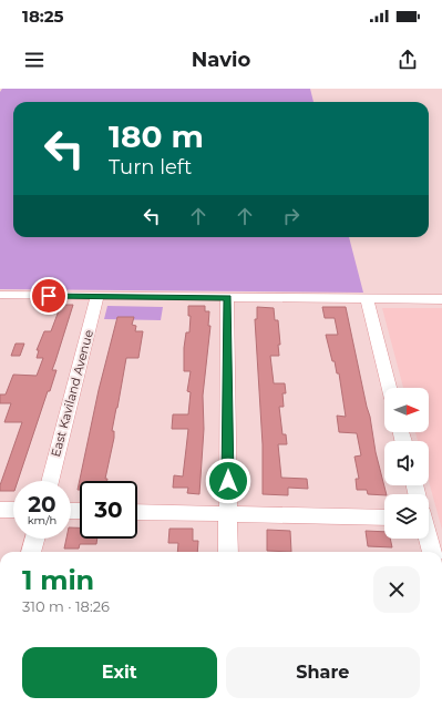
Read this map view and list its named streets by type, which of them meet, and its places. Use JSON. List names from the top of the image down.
{
  "streets": {
    "street": ["East Kaviland Avenue"]
  },
  "north": "right",
  "page": {
    "status": "18:25",
    "header": "Navio",
    "turn": ["180 m", "Turn left"],
    "speed": "20 km/h",
    "limit": "30",
    "heading": ["1 min", "310 m · 18:26"],
    "buttons": ["Exit", "Share"]
  }
}
